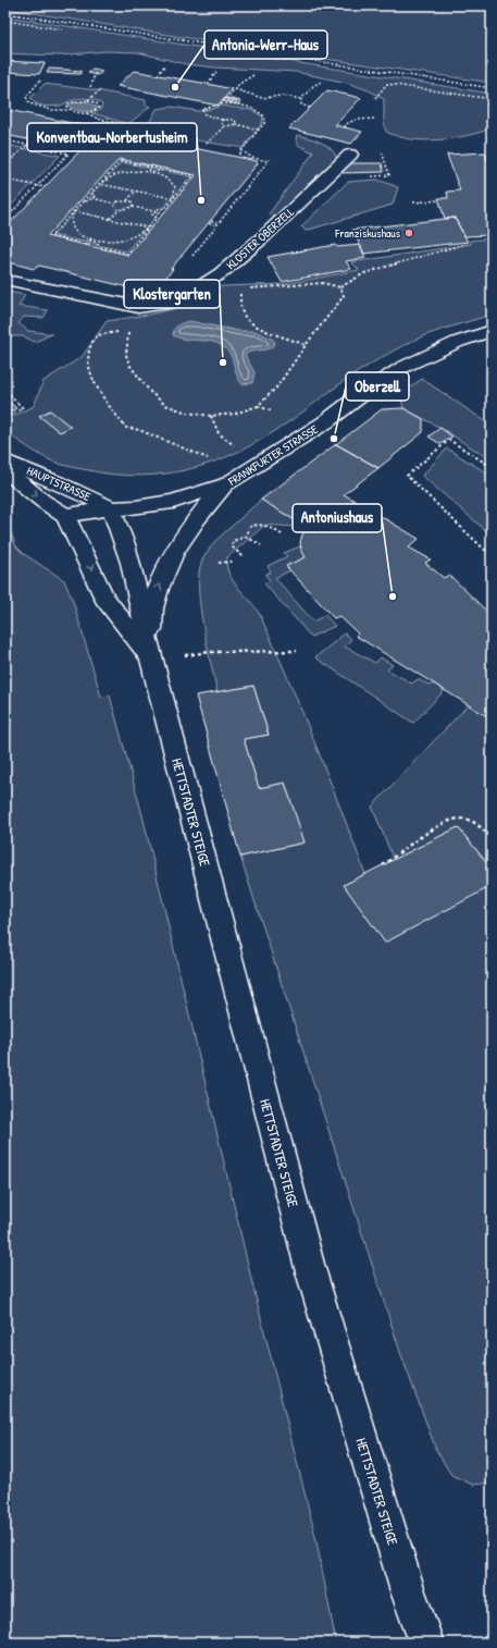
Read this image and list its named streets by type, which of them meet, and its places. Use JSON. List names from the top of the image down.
{
  "streets": {
    "main road": [
      "KLOSTER OBERZELL",
      "FRANKFURTER STRASSE",
      "HAUPTSTRASSE",
      "HETTSTADTER STEIGE"
    ]
  },
  "crossings": [
    ["FRANKFURTER STRASSE", "HAUPTSTRASSE"],
    ["FRANKFURTER STRASSE", "HETTSTADTER STEIGE"],
    ["HAUPTSTRASSE", "HETTSTADTER STEIGE"]
  ],
  "places": [
    "Antonia-Werr-Haus",
    "Konventbau-Norbertusheim",
    "Franziskushaus",
    "Klostergarten",
    "Oberzell",
    "Antoniushaus"
  ]
}
